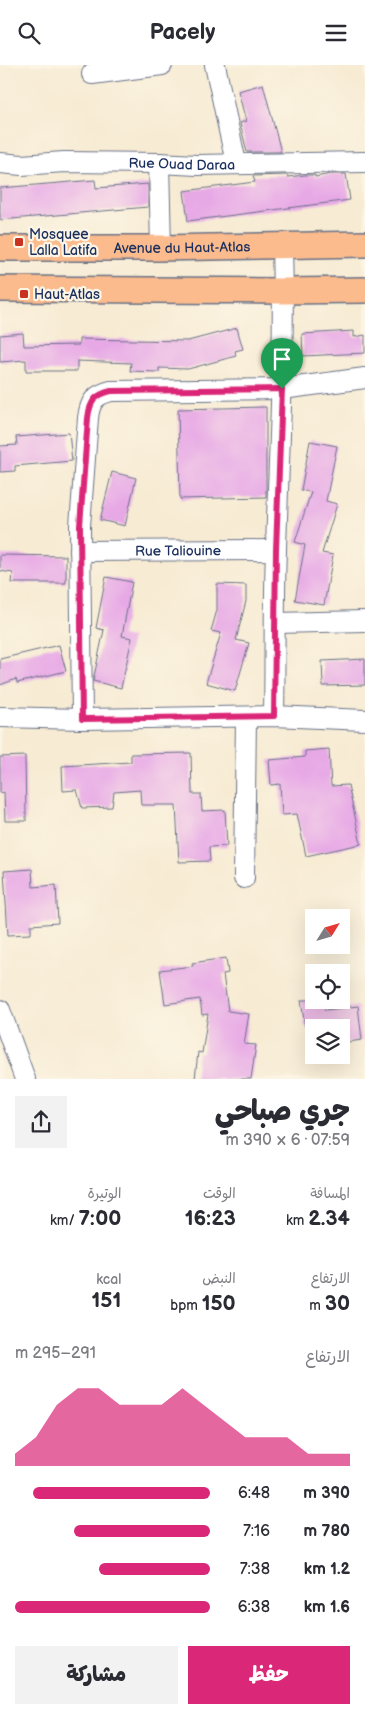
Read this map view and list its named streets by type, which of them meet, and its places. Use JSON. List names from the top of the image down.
{
  "streets": {
    "main road": ["Avenue du Haut-Atlas"],
    "street": ["Rue Ouad Daraa", "Rue Taliouine"]
  },
  "places": {
    "transit": ["Mosquee Lalla Latifa", "Haut-Atlas"]
  },
  "north": "top right",
  "page": {
    "header": "Pacely",
    "heading": ["جري صباحي", "07:59 · 6 × 390 m"],
    "stats": [
      ["المسافة", "2.34 km"],
      ["الوقت", "16:23"],
      ["الوتيرة", "7:00 /km"],
      ["الارتفاع", "30 m"],
      ["النبض", "150 bpm"],
      ["kcal", "151"]
    ],
    "chart": ["الارتفاع", "291–295 m"],
    "list": [
      {
        "name": "390 m",
        "note": "6:48"
      },
      {
        "name": "780 m",
        "note": "7:16"
      },
      {
        "name": "1.2 km",
        "note": "7:38"
      },
      {
        "name": "1.6 km",
        "note": "6:38"
      }
    ],
    "buttons": ["حفظ", "مشاركة"]
  }
}
